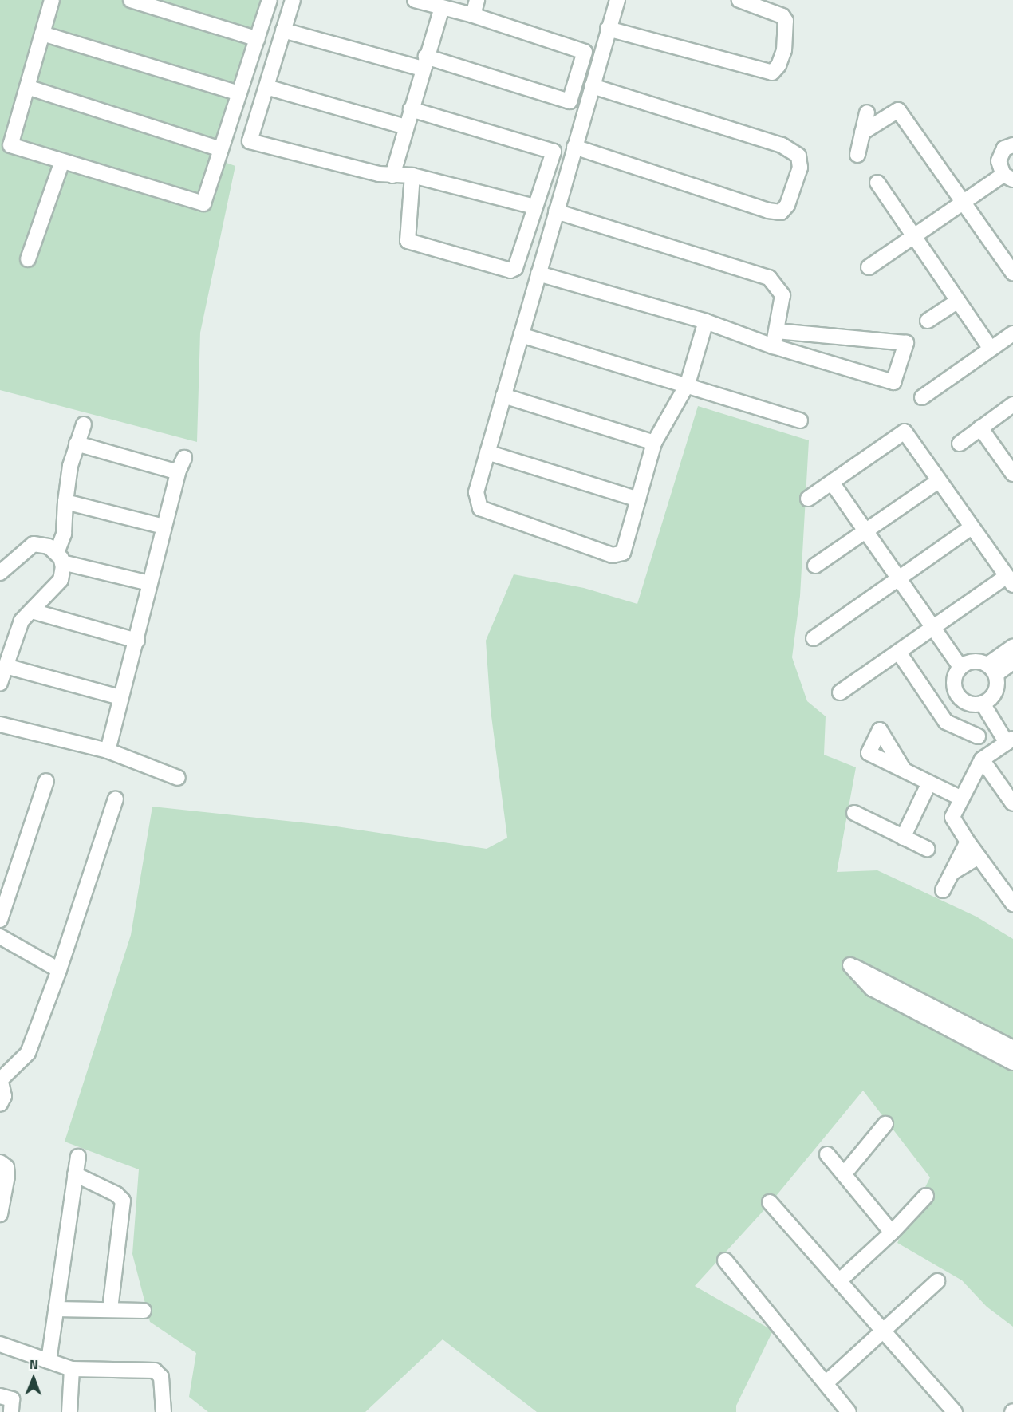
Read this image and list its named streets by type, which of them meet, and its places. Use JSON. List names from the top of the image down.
{
  "north": "top"
}
